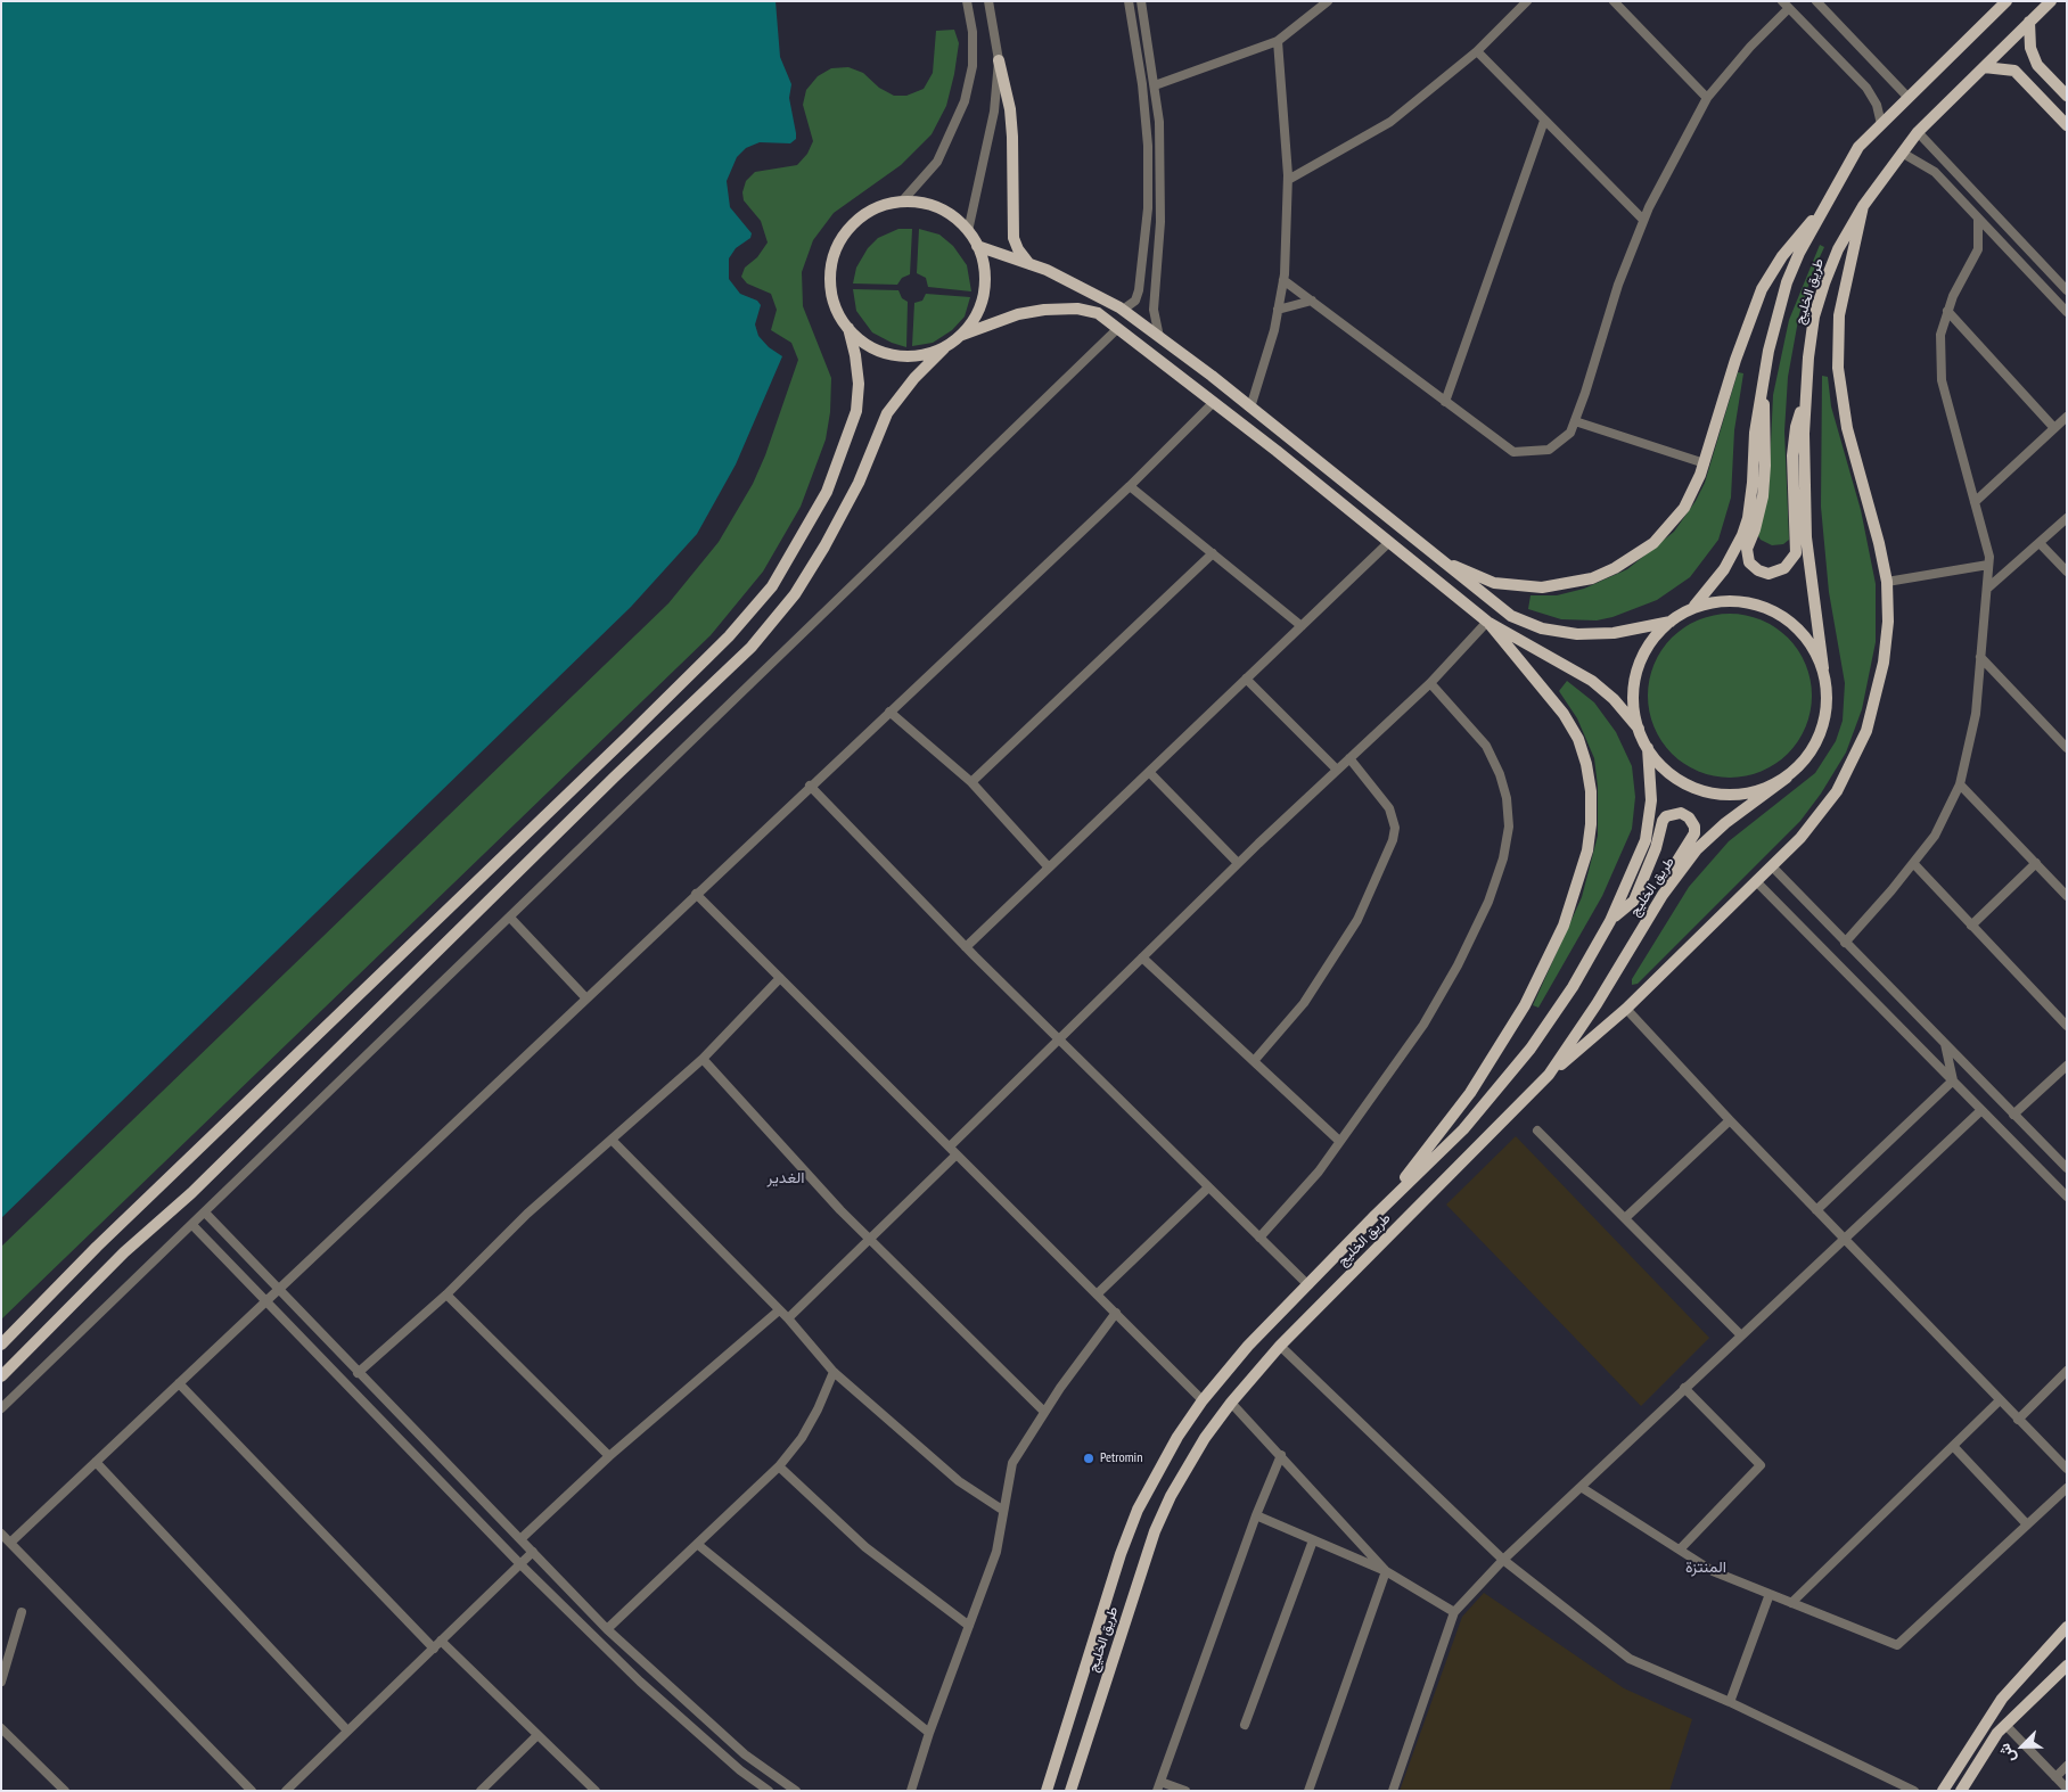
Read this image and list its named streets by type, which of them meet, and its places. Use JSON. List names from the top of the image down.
{
  "streets": {
    "main road": ["طريق الخليج"]
  },
  "districts": ["الغدير", "المنتزة"],
  "places": ["Petromin"],
  "north": "bottom left"
}
